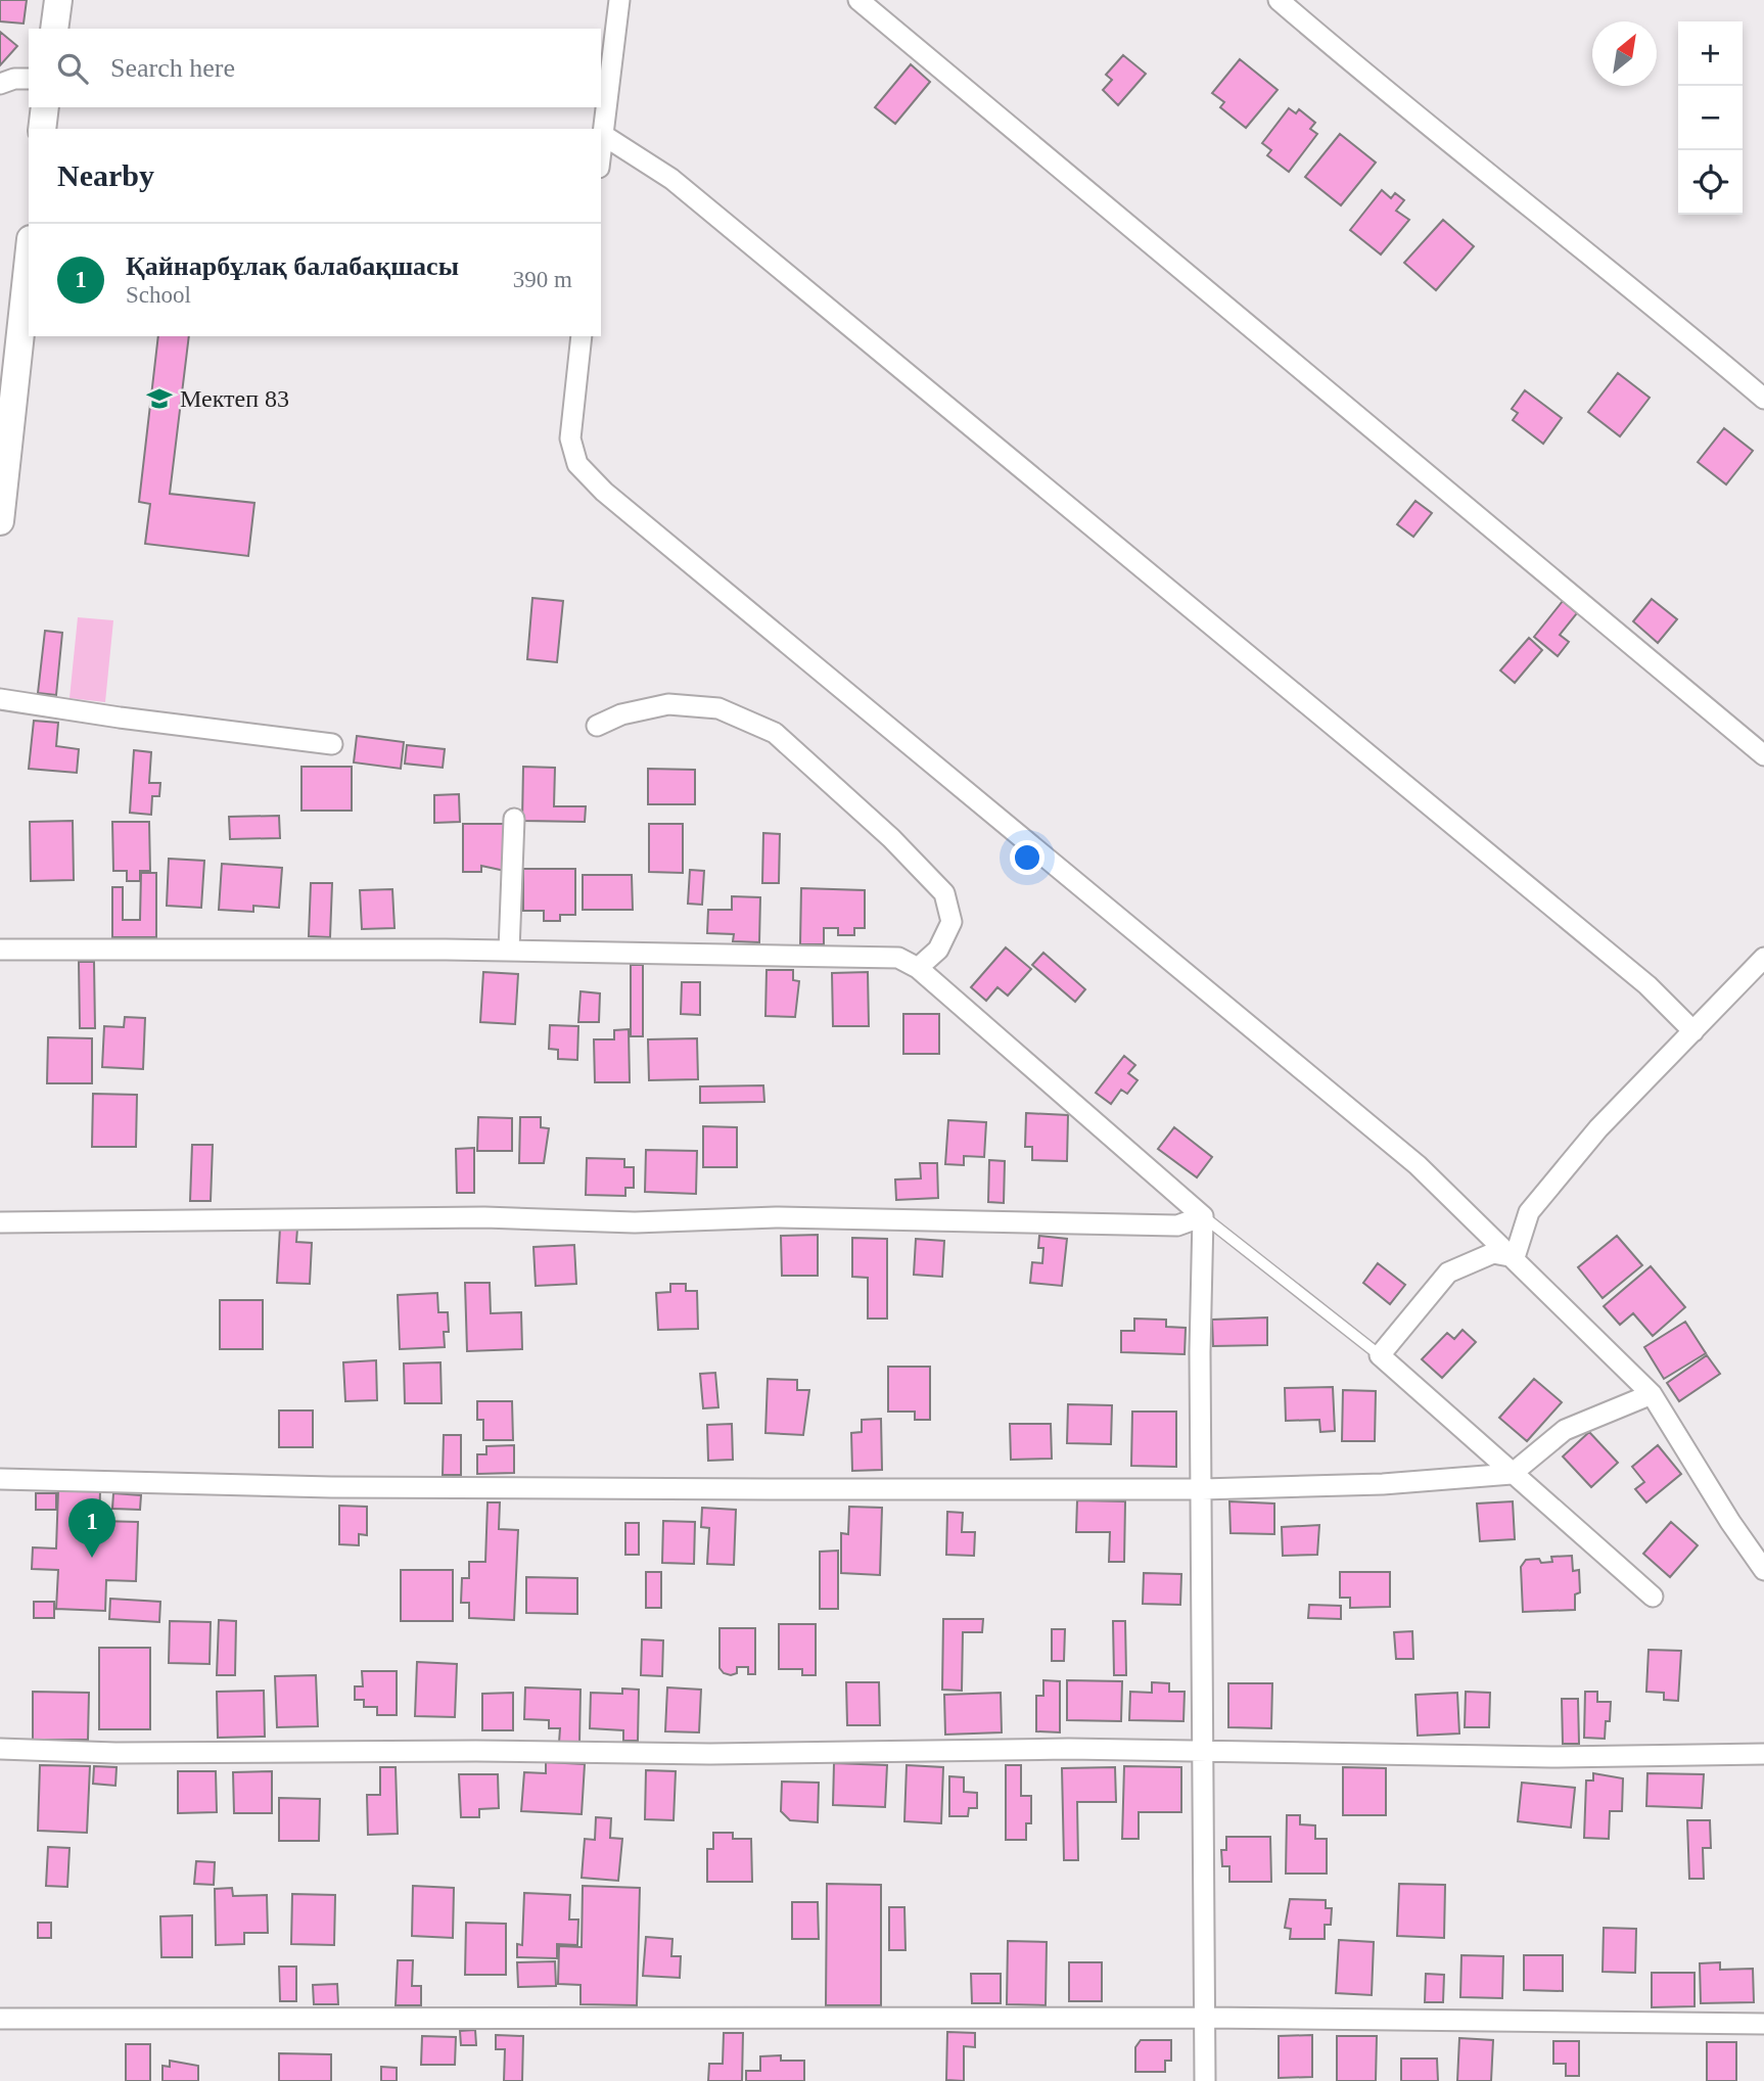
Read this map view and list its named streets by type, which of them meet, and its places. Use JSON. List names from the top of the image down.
{
  "places": {
    "school or university": ["Мектеп 83"]
  },
  "north": "top right",
  "page": {
    "map_buttons": ["+", "−"],
    "search": "Search here",
    "heading": "Nearby",
    "list": [
      {
        "mark": "1",
        "name": "Қайнарбұлақ балабақшасы",
        "note": "School",
        "value": "390 m"
      }
    ],
    "pins": "1"
  }
}
